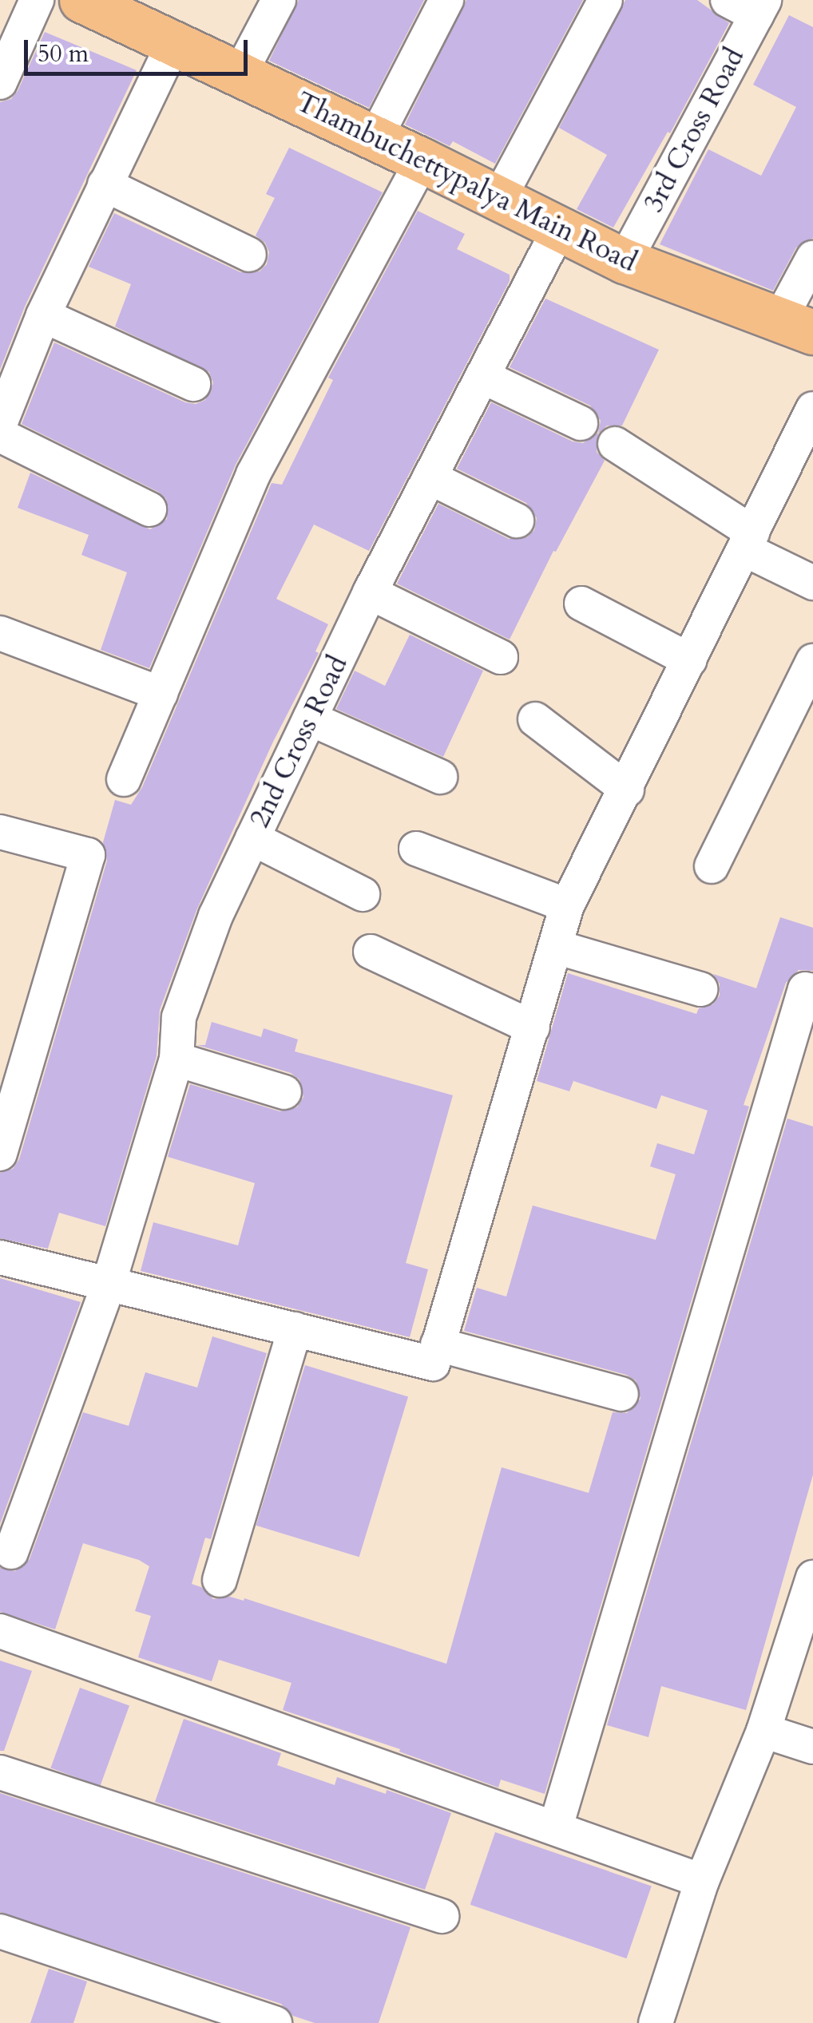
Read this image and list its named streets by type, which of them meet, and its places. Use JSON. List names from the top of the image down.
{
  "streets": {
    "main road": ["Thambuchettypalya Main Road"],
    "street": ["3rd Cross Road", "2nd Cross Road"]
  },
  "crossings": [
    ["3rd Cross Road", "Thambuchettypalya Main Road"],
    ["Thambuchettypalya Main Road", "2nd Cross Road"]
  ],
  "scale_bar": "50 m"
}
